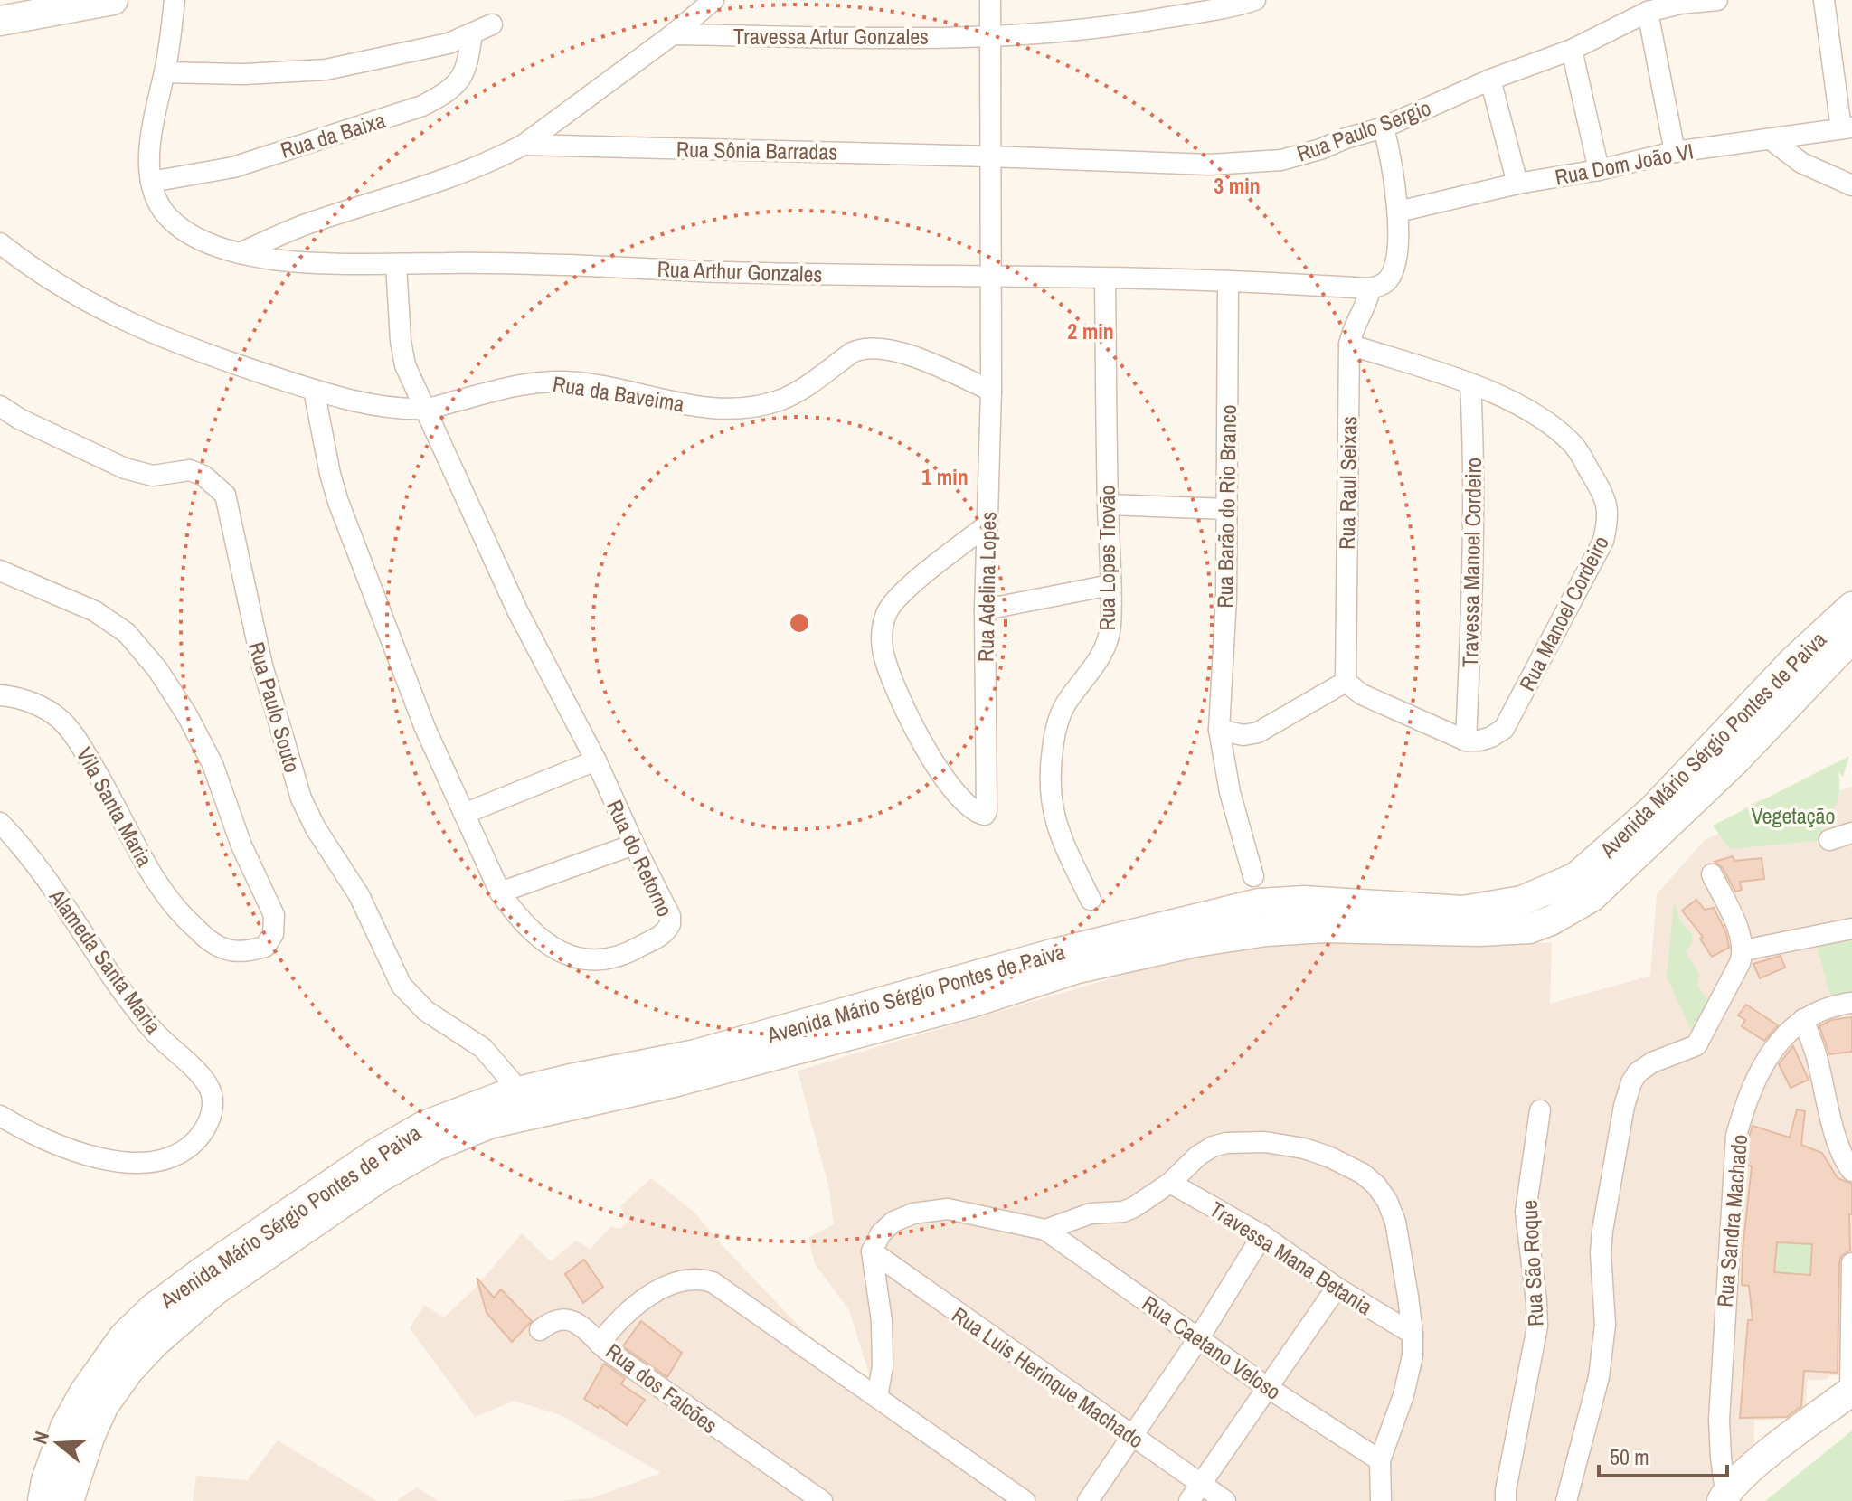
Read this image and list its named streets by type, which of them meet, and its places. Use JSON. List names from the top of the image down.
{
  "streets": {
    "main road": ["Avenida Mário Sérgio Pontes de Paiva"],
    "street": [
      "Travessa Artur Gonzales",
      "Rua Paulo Sergio",
      "Rua da Baixa",
      "Rua Sônia Barradas",
      "Rua Dom João VI",
      "Rua Arthur Gonzales",
      "Rua da Baveima",
      "Rua Raul Seixas",
      "Rua Barão do Rio Branco",
      "Rua Lopes Trovão",
      "Travessa Manoel Cordeiro",
      "Rua Adelina Lopes",
      "Rua Manoel Cordeiro",
      "Rua Paulo Souto",
      "Vila Santa Maria",
      "Rua do Retorno",
      "Alameda Santa Maria",
      "Rua Sandra Machado",
      "Travessa Mana Betania",
      "Rua São Roque",
      "Rua Caetano Veloso",
      "Rua Luis Herinque Machado",
      "Rua dos Falcões"
    ]
  },
  "crossings": [
    ["Travessa Artur Gonzales", "Rua Adelina Lopes"],
    ["Rua Paulo Sergio", "Rua Sônia Barradas"],
    ["Rua Paulo Sergio", "Rua Adelina Lopes"],
    ["Rua da Baixa", "Rua Arthur Gonzales"],
    ["Rua Sônia Barradas", "Rua Adelina Lopes"],
    ["Rua Arthur Gonzales", "Rua Raul Seixas"],
    ["Rua Arthur Gonzales", "Rua Barão do Rio Branco"],
    ["Rua Arthur Gonzales", "Rua Lopes Trovão"],
    ["Rua Arthur Gonzales", "Rua Adelina Lopes"],
    ["Rua Arthur Gonzales", "Rua do Retorno"],
    ["Rua da Baveima", "Rua Adelina Lopes"],
    ["Rua da Baveima", "Rua do Retorno"],
    ["Rua Raul Seixas", "Rua Manoel Cordeiro"],
    ["Travessa Manoel Cordeiro", "Rua Manoel Cordeiro"],
    ["Rua Paulo Souto", "Avenida Mário Sérgio Pontes de Paiva"]
  ],
  "parks": ["Vegetação"],
  "scale_bar": "50 m",
  "north": "left",
  "rings": ["3 min", "2 min", "1 min"]
}
